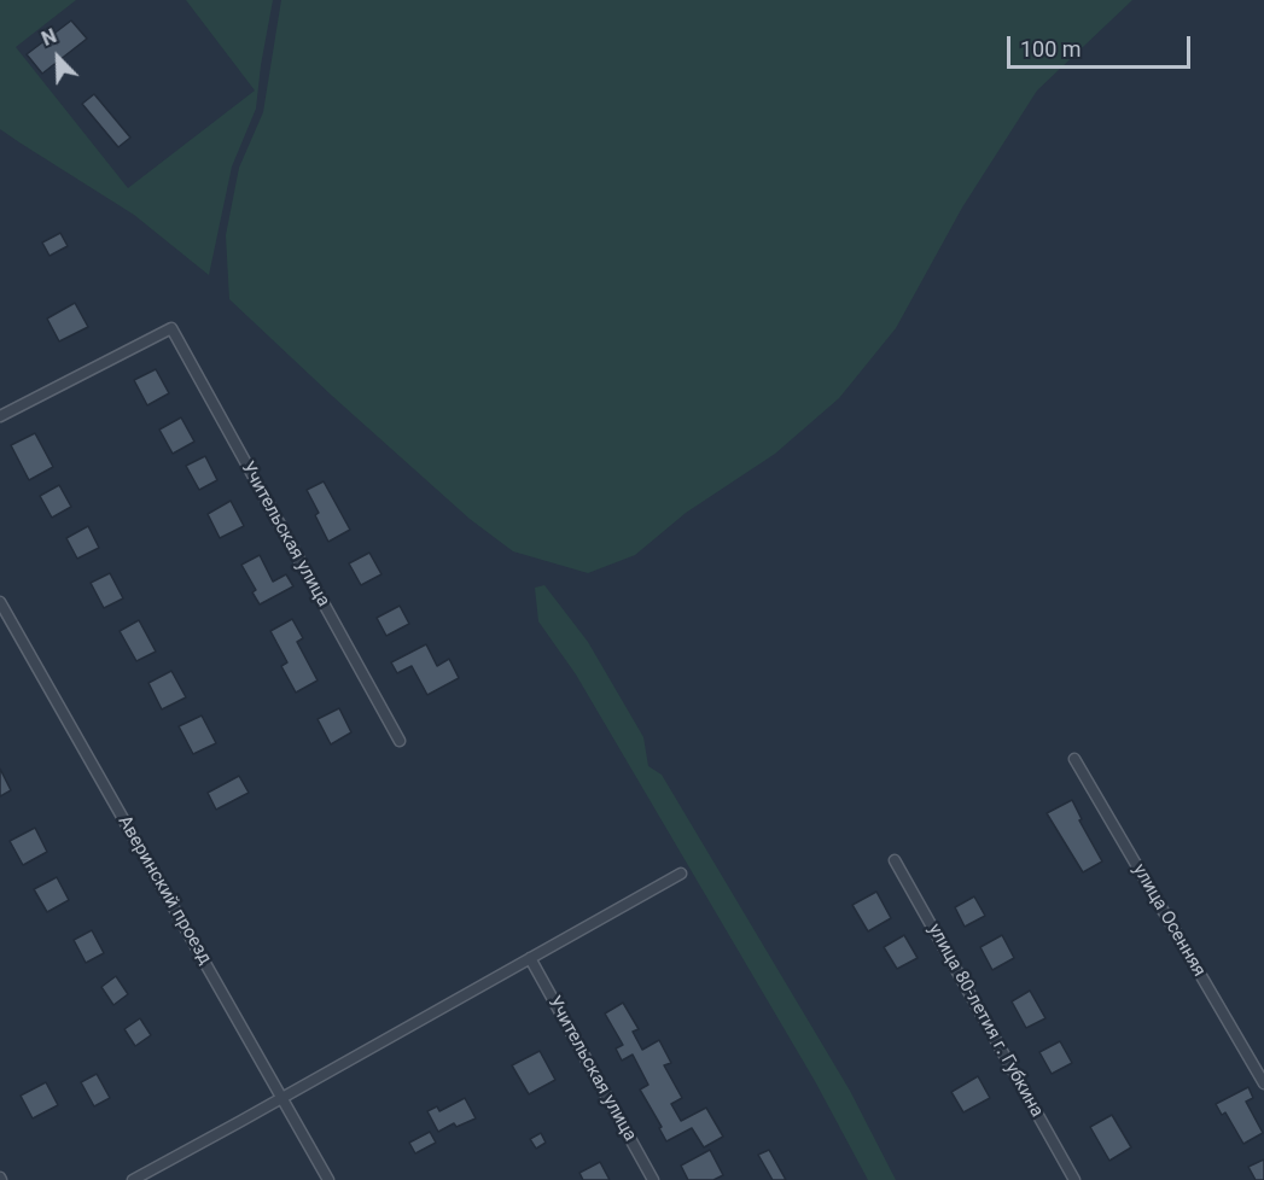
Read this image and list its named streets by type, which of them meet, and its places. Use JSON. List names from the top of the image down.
{
  "streets": {
    "street": [
      "Учительская улица",
      "Аверинский проезд",
      "улица Осенняя",
      "улица 80-летия г. Губкина"
    ]
  },
  "scale_bar": "100 m",
  "north": "top left"
}
